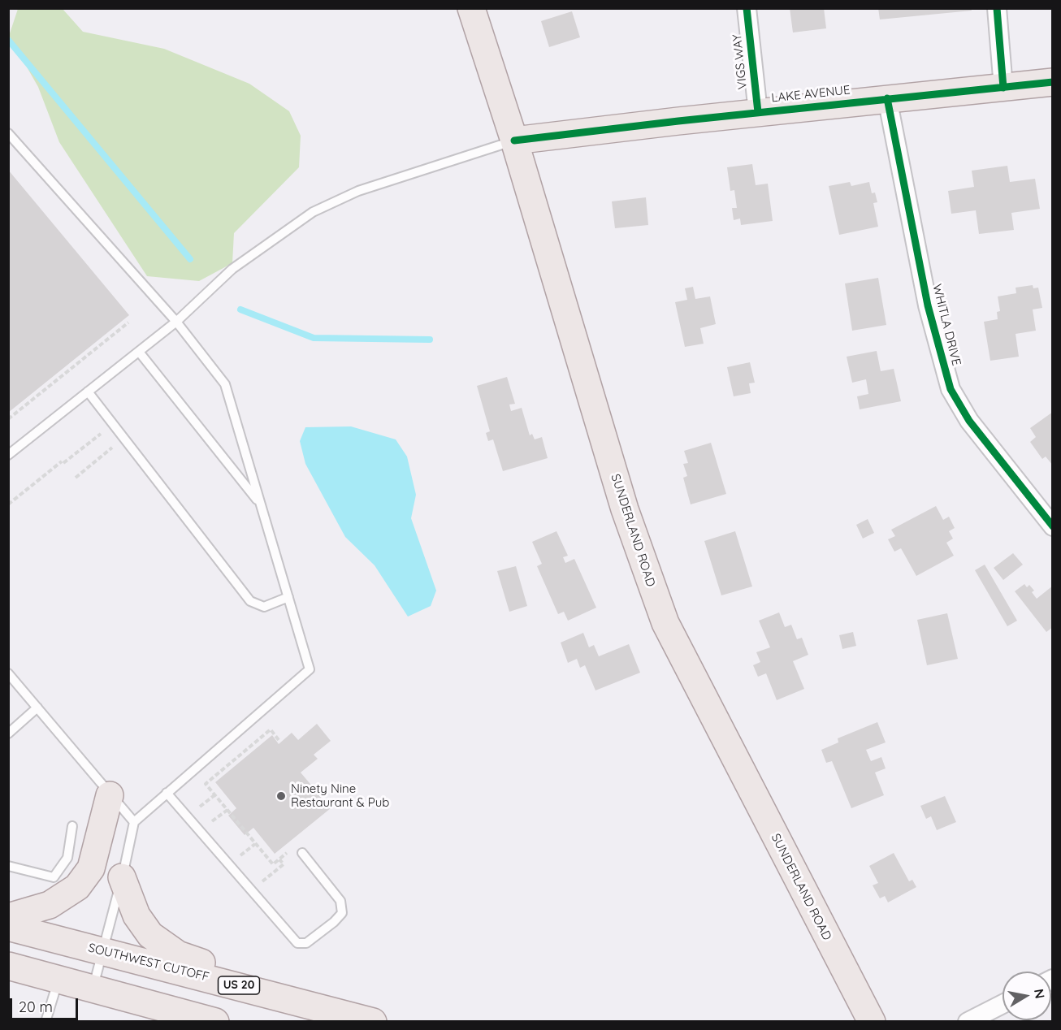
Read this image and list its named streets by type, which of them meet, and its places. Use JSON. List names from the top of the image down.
{
  "streets": {
    "main road": [
      "LAKE AVENUE",
      "SUNDERLAND ROAD",
      "SOUTHWEST CUTOFF",
      "US 20"
    ],
    "street": ["VIGS WAY", "WHITLA DRIVE"]
  },
  "crossings": [
    ["VIGS WAY", "LAKE AVENUE"],
    ["LAKE AVENUE", "WHITLA DRIVE"],
    ["LAKE AVENUE", "SUNDERLAND ROAD"]
  ],
  "places": ["Ninety Nine Restaurant & Pub"],
  "scale_bar": "20 m",
  "north": "right"
}
